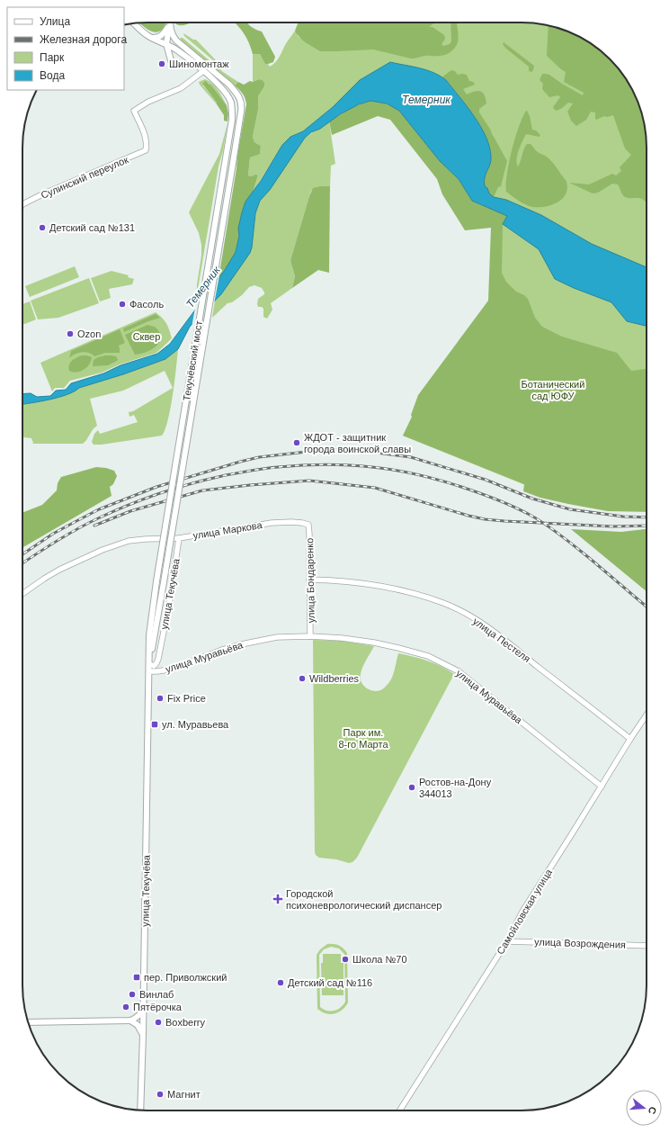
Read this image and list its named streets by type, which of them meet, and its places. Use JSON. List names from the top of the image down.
{
  "streets": {
    "main road": ["Текучёвский мост", "улица Текучёва"],
    "street": [
      "Сулинский переулок",
      "улица Маркова",
      "улица Бондаренко",
      "улица Пестеля",
      "улица Муравьёва",
      "Самойловская улица",
      "улица Возрождения"
    ]
  },
  "crossings": [
    ["Сулинский переулок", "Текучёвский мост"],
    ["Текучёвский мост", "улица Текучёва"],
    ["Текучёвский мост", "улица Муравьёва"],
    ["улица Маркова", "улица Бондаренко"],
    ["улица Маркова", "улица Текучёва"],
    ["улица Бондаренко", "улица Пестеля"],
    ["улица Бондаренко", "улица Муравьёва"],
    ["улица Текучёва", "улица Муравьёва"],
    ["улица Пестеля", "Самойловская улица"],
    ["улица Муравьёва", "Самойловская улица"],
    ["Самойловская улица", "улица Возрождения"]
  ],
  "water": ["Темерник"],
  "parks": ["Сквер", "Ботанический сад ЮФУ", "Парк им. 8-го Марта"],
  "places": {
    "other": [
      "Шиномонтаж",
      "Детский сад №131",
      "Фасоль",
      "Ozon",
      "ЖДОТ - защитник города воинской славы",
      "Wildberries",
      "Fix Price",
      "Ростов-на-Дону 344013",
      "Школа №70",
      "Детский сад №116",
      "Винлаб",
      "Пятёрочка",
      "Boxberry",
      "Магнит"
    ],
    "transit": ["ул. Муравьева", "пер. Приволжский"],
    "health": ["Городской психоневрологический диспансер"]
  },
  "legend": [
    "Улица",
    "Железная дорога",
    "Парк",
    "Вода"
  ],
  "north": "right"
}
